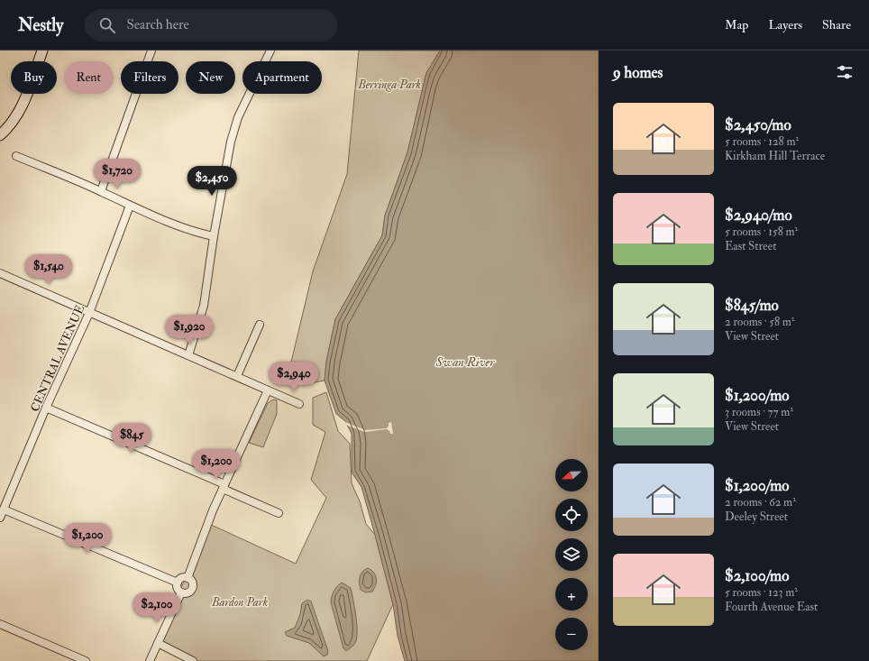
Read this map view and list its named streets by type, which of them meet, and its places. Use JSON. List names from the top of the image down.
{
  "streets": {
    "street": ["CENTRAL AVENUE"]
  },
  "water": ["Swan River"],
  "parks": ["Berringa Park", "Bardon Park"],
  "north": "left",
  "page": {
    "header": "Nestly",
    "search": "Search here",
    "nav": ["Map", "Layers", "Share"],
    "heading": "9 homes",
    "chip": [
      "Buy",
      "Rent",
      "Filters",
      "New",
      "Apartment"
    ],
    "list": [
      {
        "name": "$2,450/mo",
        "note": "5 rooms · 128 m² · Kirkham Hill Terrace"
      },
      {
        "name": "$2,940/mo",
        "note": "5 rooms · 158 m² · East Street"
      },
      {
        "name": "$845/mo",
        "note": "2 rooms · 58 m² · View Street"
      },
      {
        "name": "$1,200/mo",
        "note": "3 rooms · 77 m² · View Street"
      },
      {
        "name": "$1,200/mo",
        "note": "2 rooms · 62 m² · Deeley Street"
      },
      {
        "name": "$2,100/mo",
        "note": "5 rooms · 123 m² · Fourth Avenue East"
      }
    ],
    "price": [
      "$1,720",
      "$2,450",
      "$1,540",
      "$1,920",
      "$2,940",
      "$845",
      "$1,200",
      "$1,200",
      "$2,100"
    ],
    "map_buttons": ["+", "−"]
  }
}
